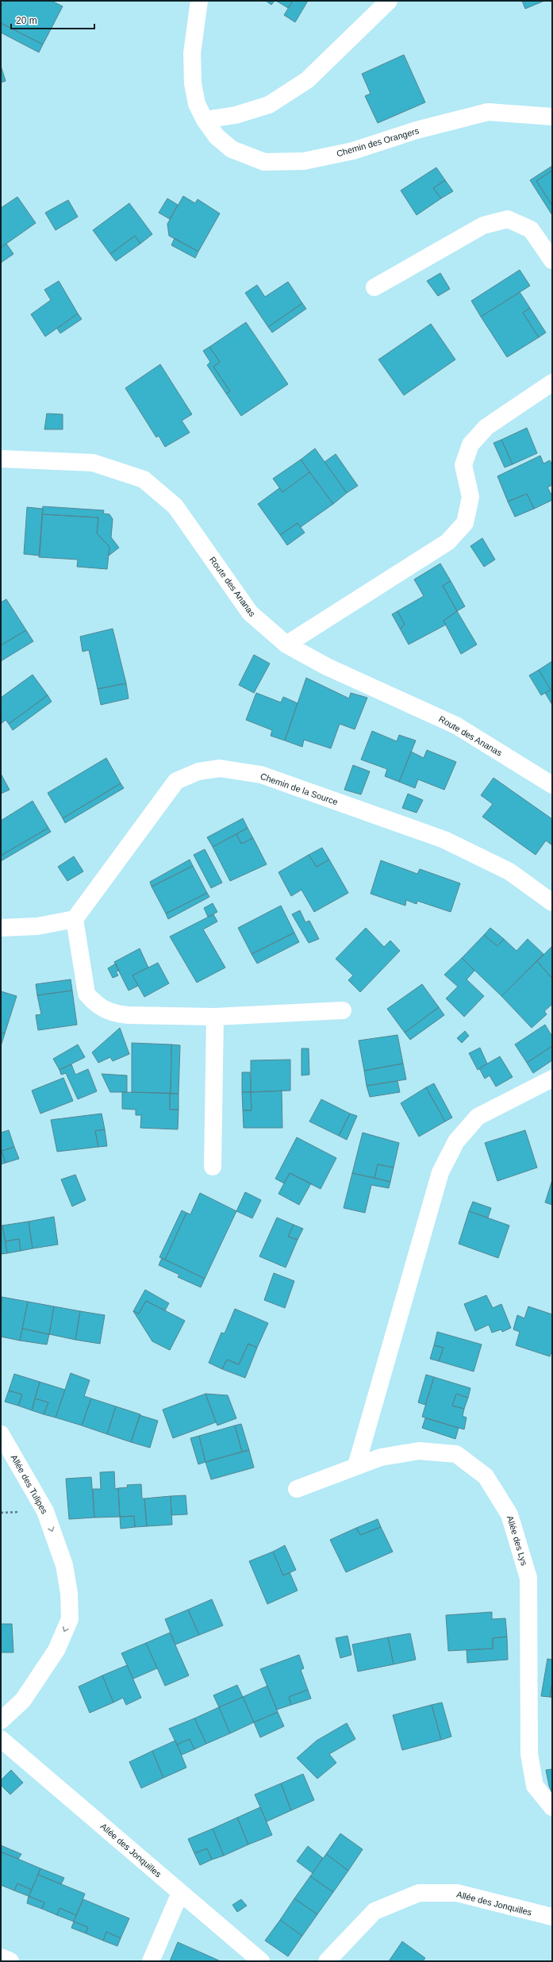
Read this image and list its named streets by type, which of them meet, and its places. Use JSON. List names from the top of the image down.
{
  "streets": {
    "street": [
      "Chemin des Orangers",
      "Route des Ananas",
      "Chemin de la Source",
      "Allée des Tulipes",
      "Allée des Lys",
      "Allée des Jonquilles"
    ]
  },
  "one_way": ["Allée des Tulipes"],
  "scale_bar": "20 m"
}
